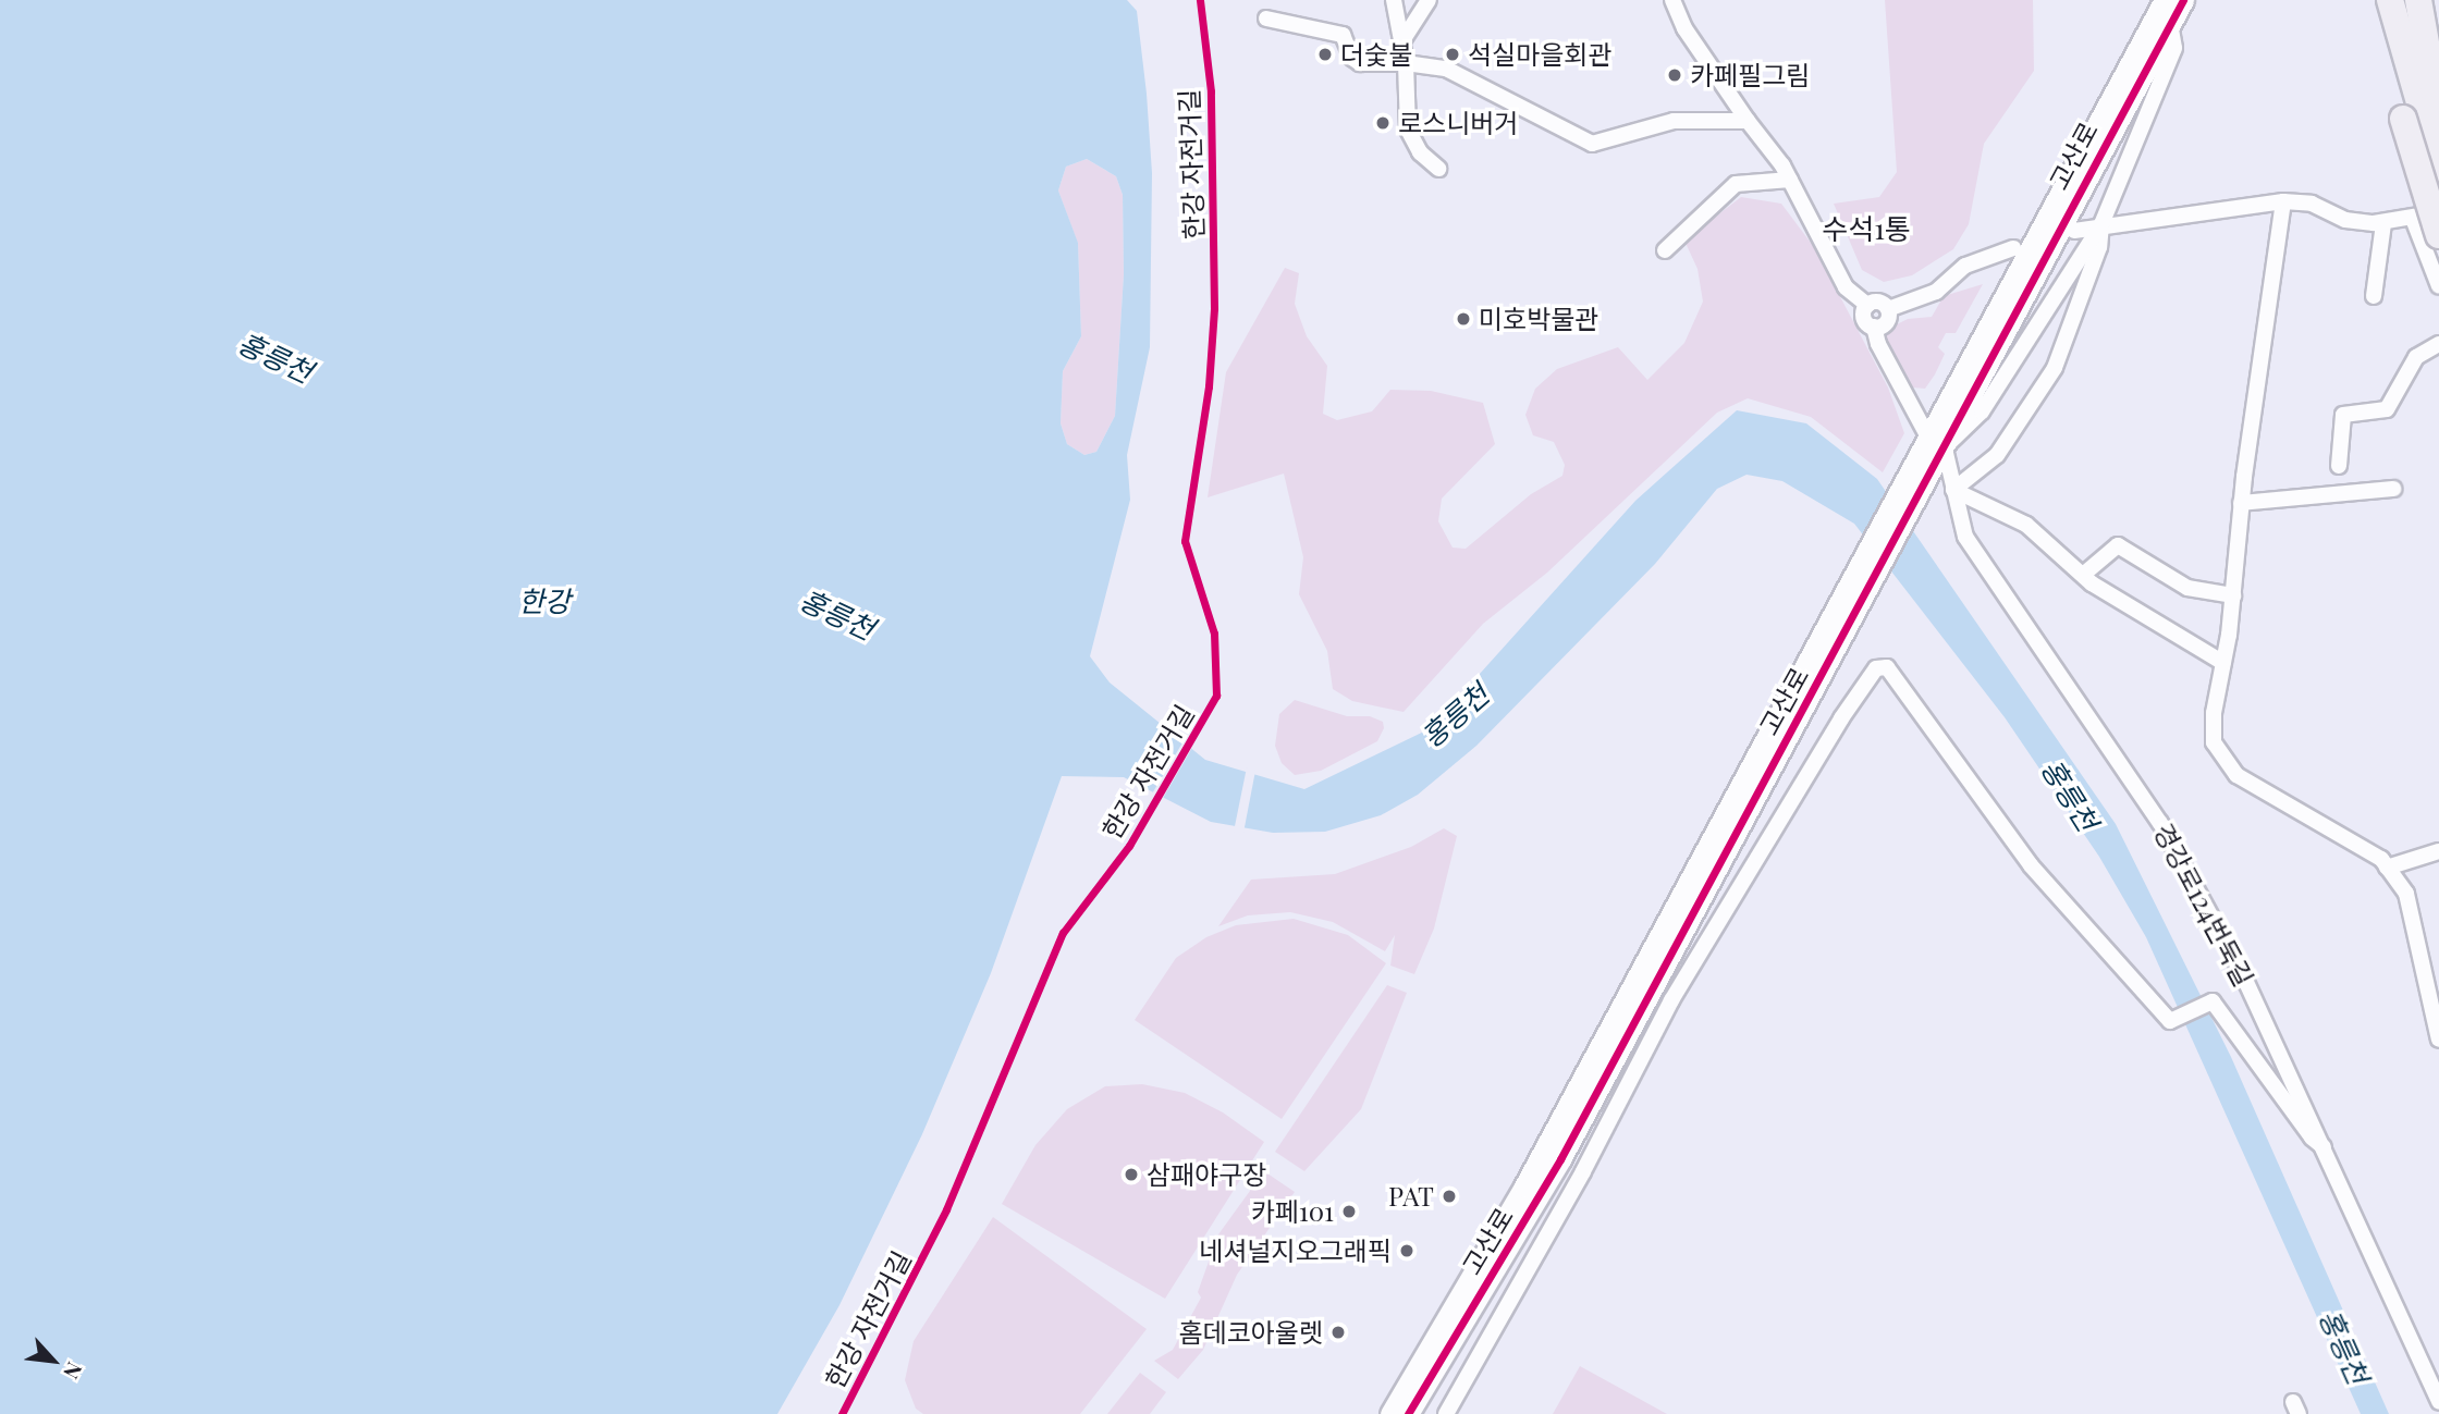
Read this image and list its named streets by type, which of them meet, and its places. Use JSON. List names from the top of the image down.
{
  "streets": {
    "street": ["고산로", "경강로124번둑길"],
    "cycle path": ["한강 자전거길"]
  },
  "crossings": [
    ["고산로", "경강로124번둑길"]
  ],
  "districts": ["수석1통"],
  "water": ["홍릉천", "한강"],
  "places": [
    "더숯불",
    "석실마을회관",
    "카페필그림",
    "로스니버거",
    "미호박물관",
    "삼패야구장",
    "PAT",
    "카페101",
    "네셔널지오그래픽",
    "홈데코아울렛"
  ],
  "north": "bottom right"
}
